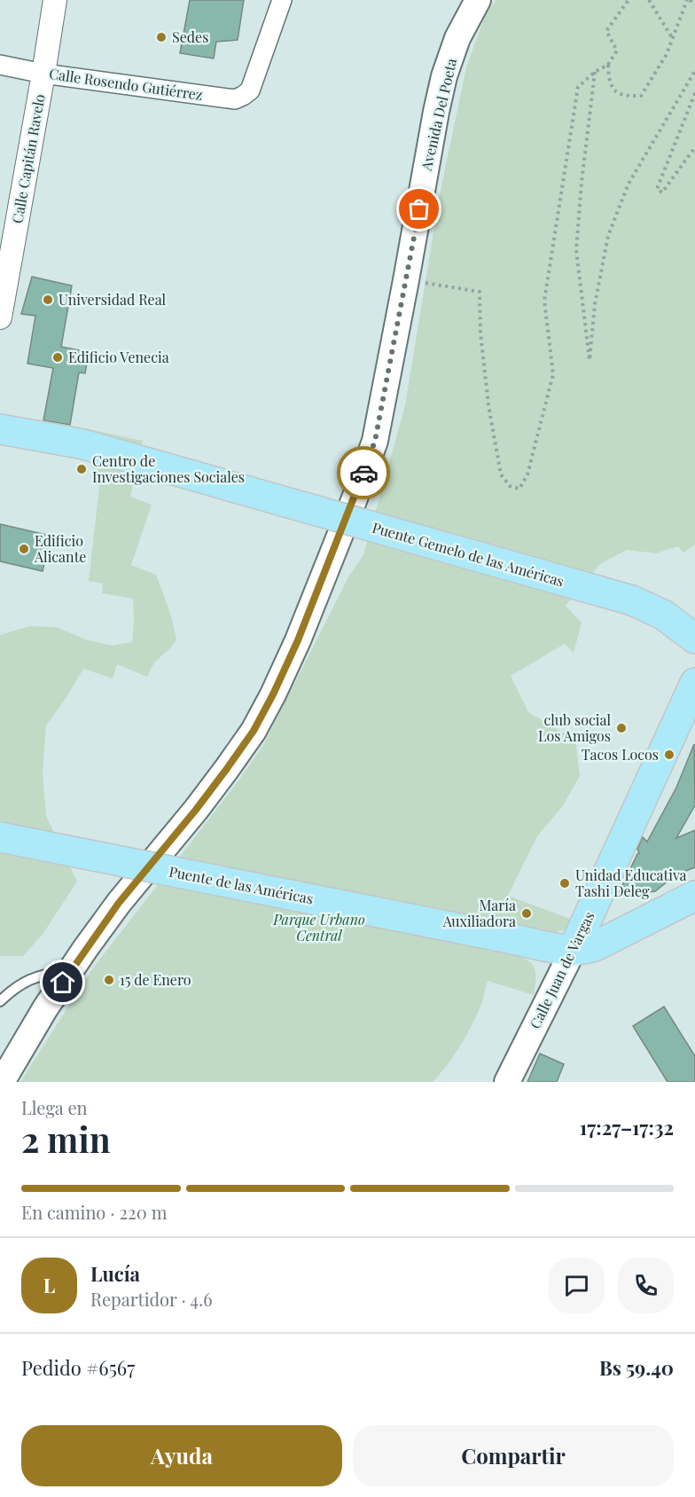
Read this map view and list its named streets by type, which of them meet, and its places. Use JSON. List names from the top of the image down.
{
  "streets": {
    "main road": [
      "Avenida Del Poeta",
      "Puente Gemelo de las Américas",
      "Puente de las Américas",
      "Calle Juan de Vargas"
    ],
    "street": ["Calle Rosendo Gutiérrez", "Calle Capitán Ravelo"]
  },
  "crossings": [
    ["Calle Rosendo Gutiérrez", "Calle Capitán Ravelo"],
    ["Puente de las Américas", "Calle Juan de Vargas"]
  ],
  "parks": ["Parque Urbano Central"],
  "places": [
    "Sedes",
    "Universidad Real",
    "Edificio Venecia",
    "Centro de Investigaciones Sociales",
    "Edificio Alicante",
    "club social Los Amigos",
    "Tacos Locos",
    "Unidad Educativa Tashi Deleg",
    "María Auxiliadora",
    "15 de Enero"
  ],
  "page": {
    "heading": ["2 min", "Llega en", "17:27–17:32"],
    "panel": [
      "Lucía",
      "Repartidor · 4.6",
      "Pedido #6567",
      "Bs 59.40"
    ],
    "bar": "En camino · 220 m",
    "round": "L",
    "buttons": ["Ayuda", "Compartir"]
  }
}
